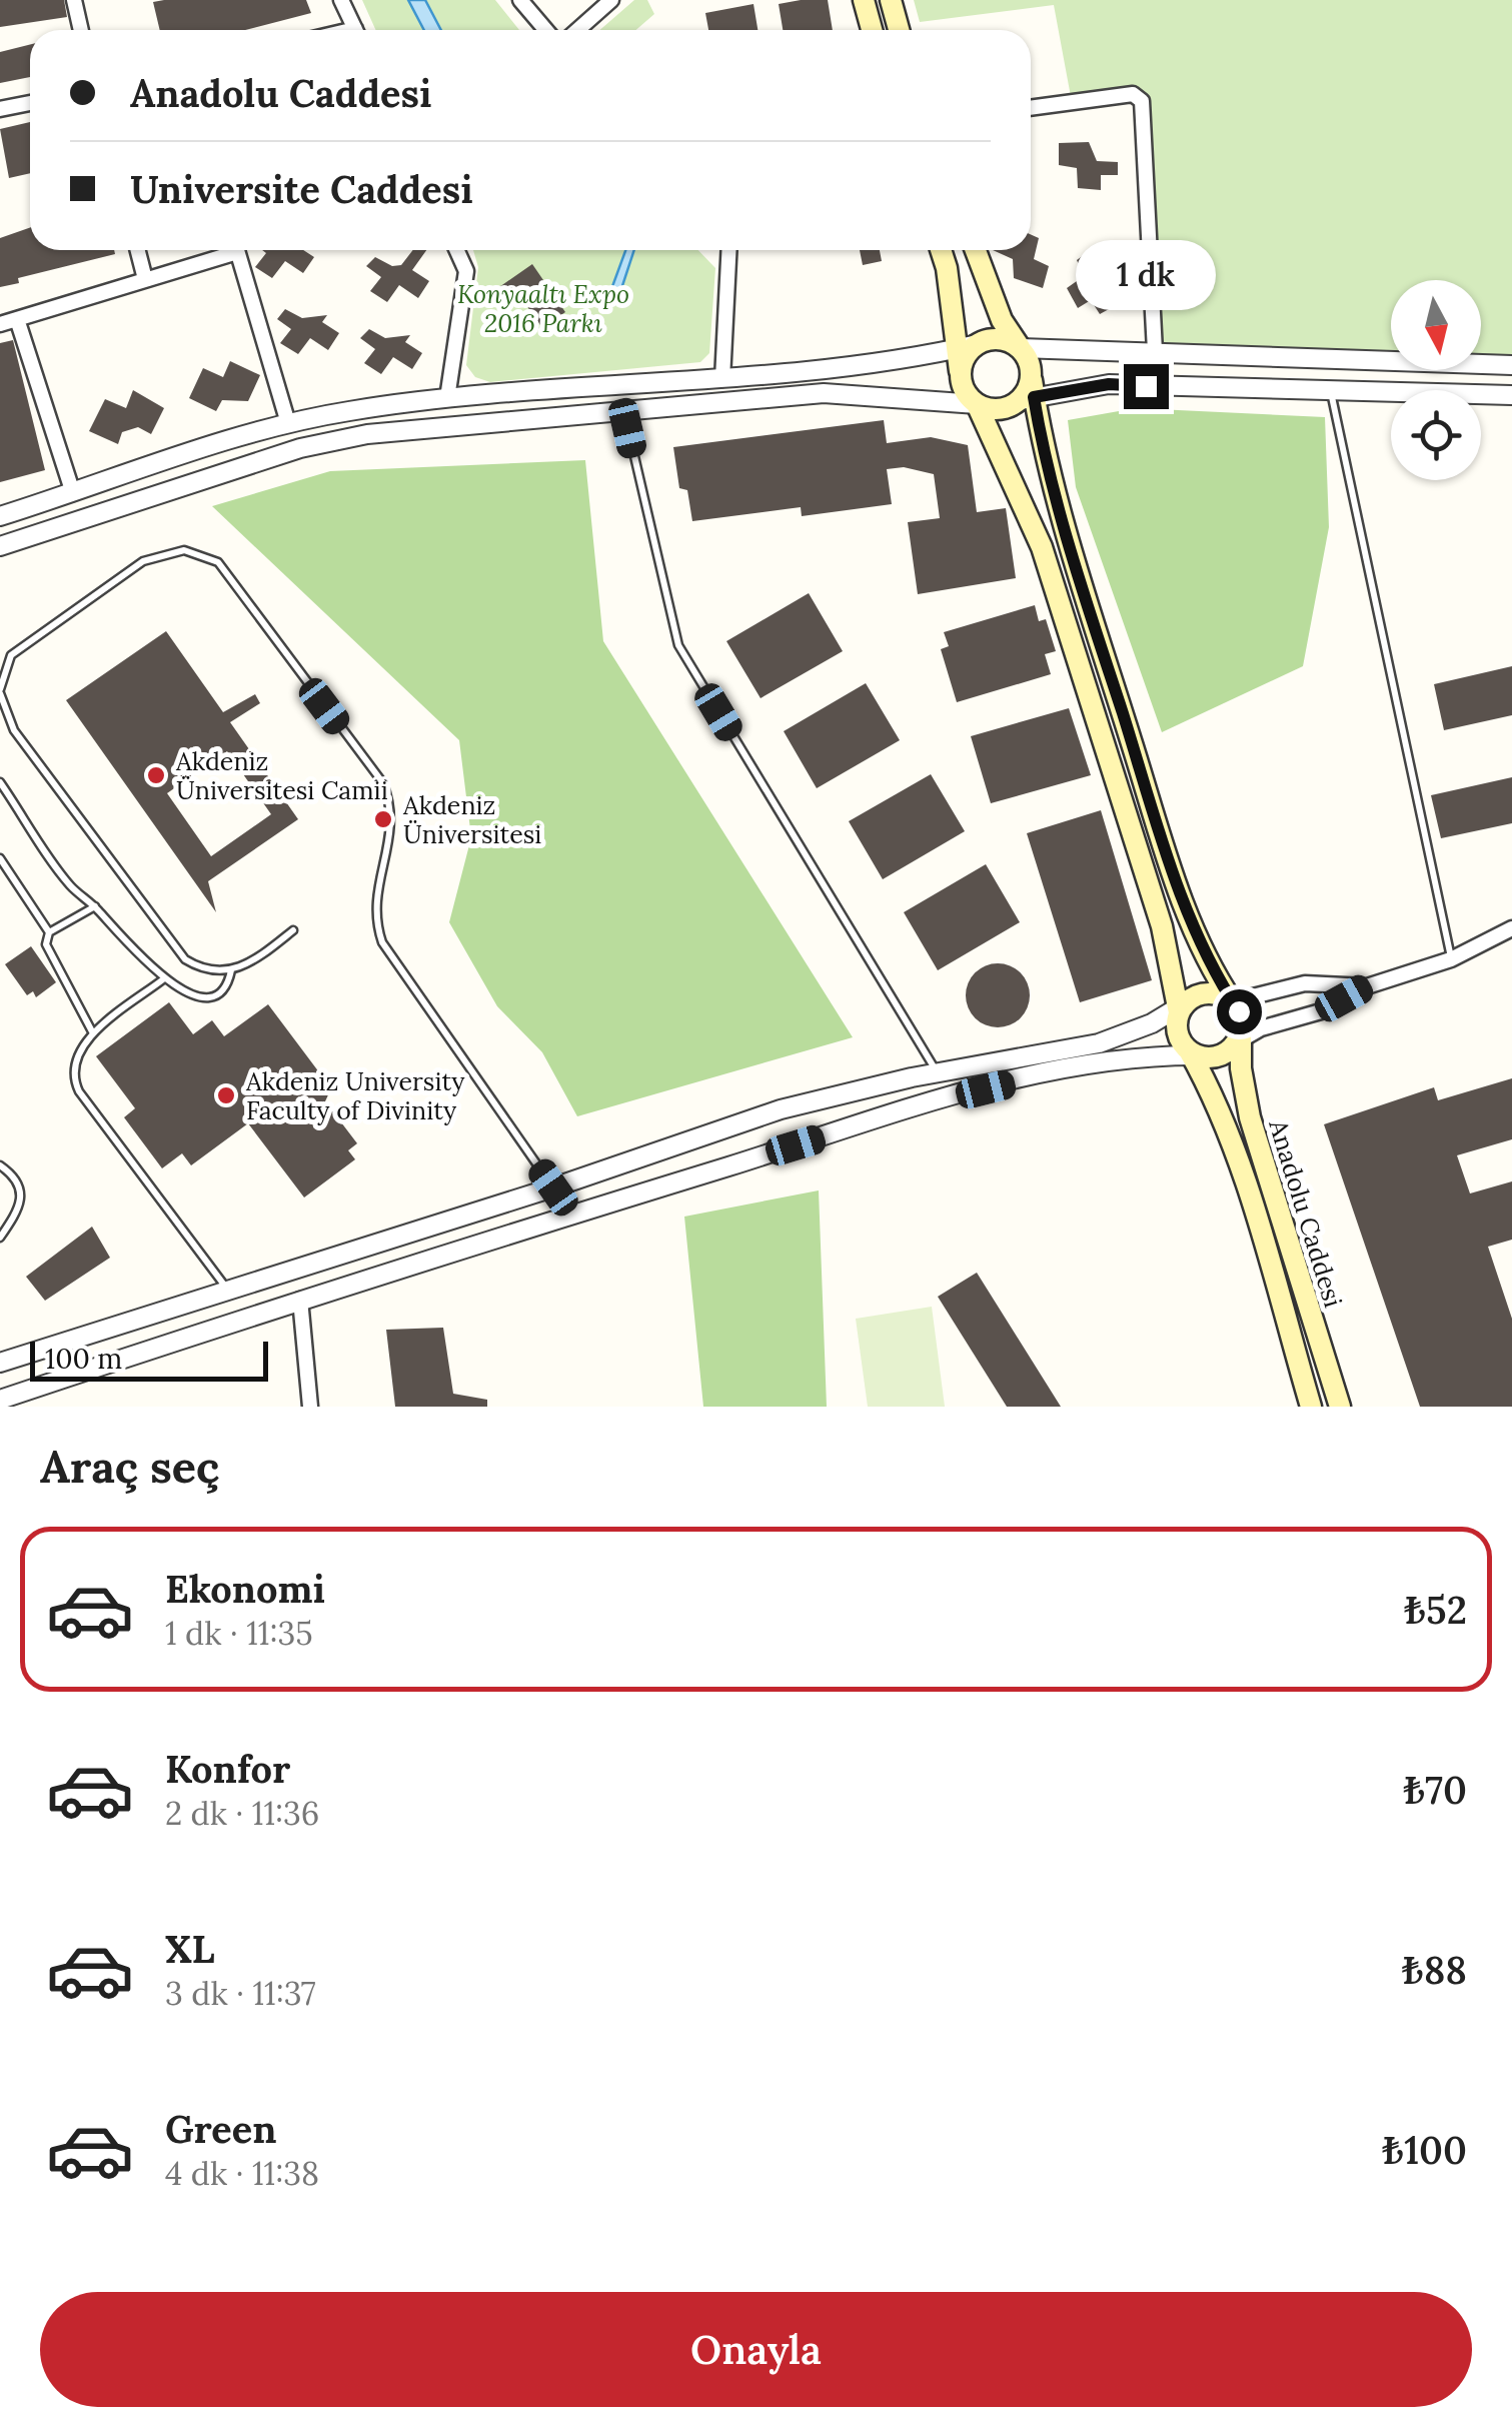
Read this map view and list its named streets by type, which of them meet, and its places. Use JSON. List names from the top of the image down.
{
  "streets": {
    "main road": ["Anadolu Caddesi"]
  },
  "parks": ["Konyaaltı Expo 2016 Parkı"],
  "places": ["Akdeniz Üniversitesi Camii", "Akdeniz Üniversitesi", "Akdeniz University Faculty of Divinity"],
  "scale_bar": "100 m",
  "north": "bottom",
  "page": {
    "banner": ["Anadolu Caddesi", "Universite Caddesi"],
    "bubble": "1 dk",
    "scale": "100 m",
    "heading": "Araç seç",
    "list": [
      {
        "name": "Ekonomi",
        "note": "1 dk · 11:35",
        "value": "₺52"
      },
      {
        "name": "Konfor",
        "note": "2 dk · 11:36",
        "value": "₺70"
      },
      {
        "name": "XL",
        "note": "3 dk · 11:37",
        "value": "₺88"
      },
      {
        "name": "Green",
        "note": "4 dk · 11:38",
        "value": "₺100"
      }
    ],
    "buttons": "Onayla"
  }
}
